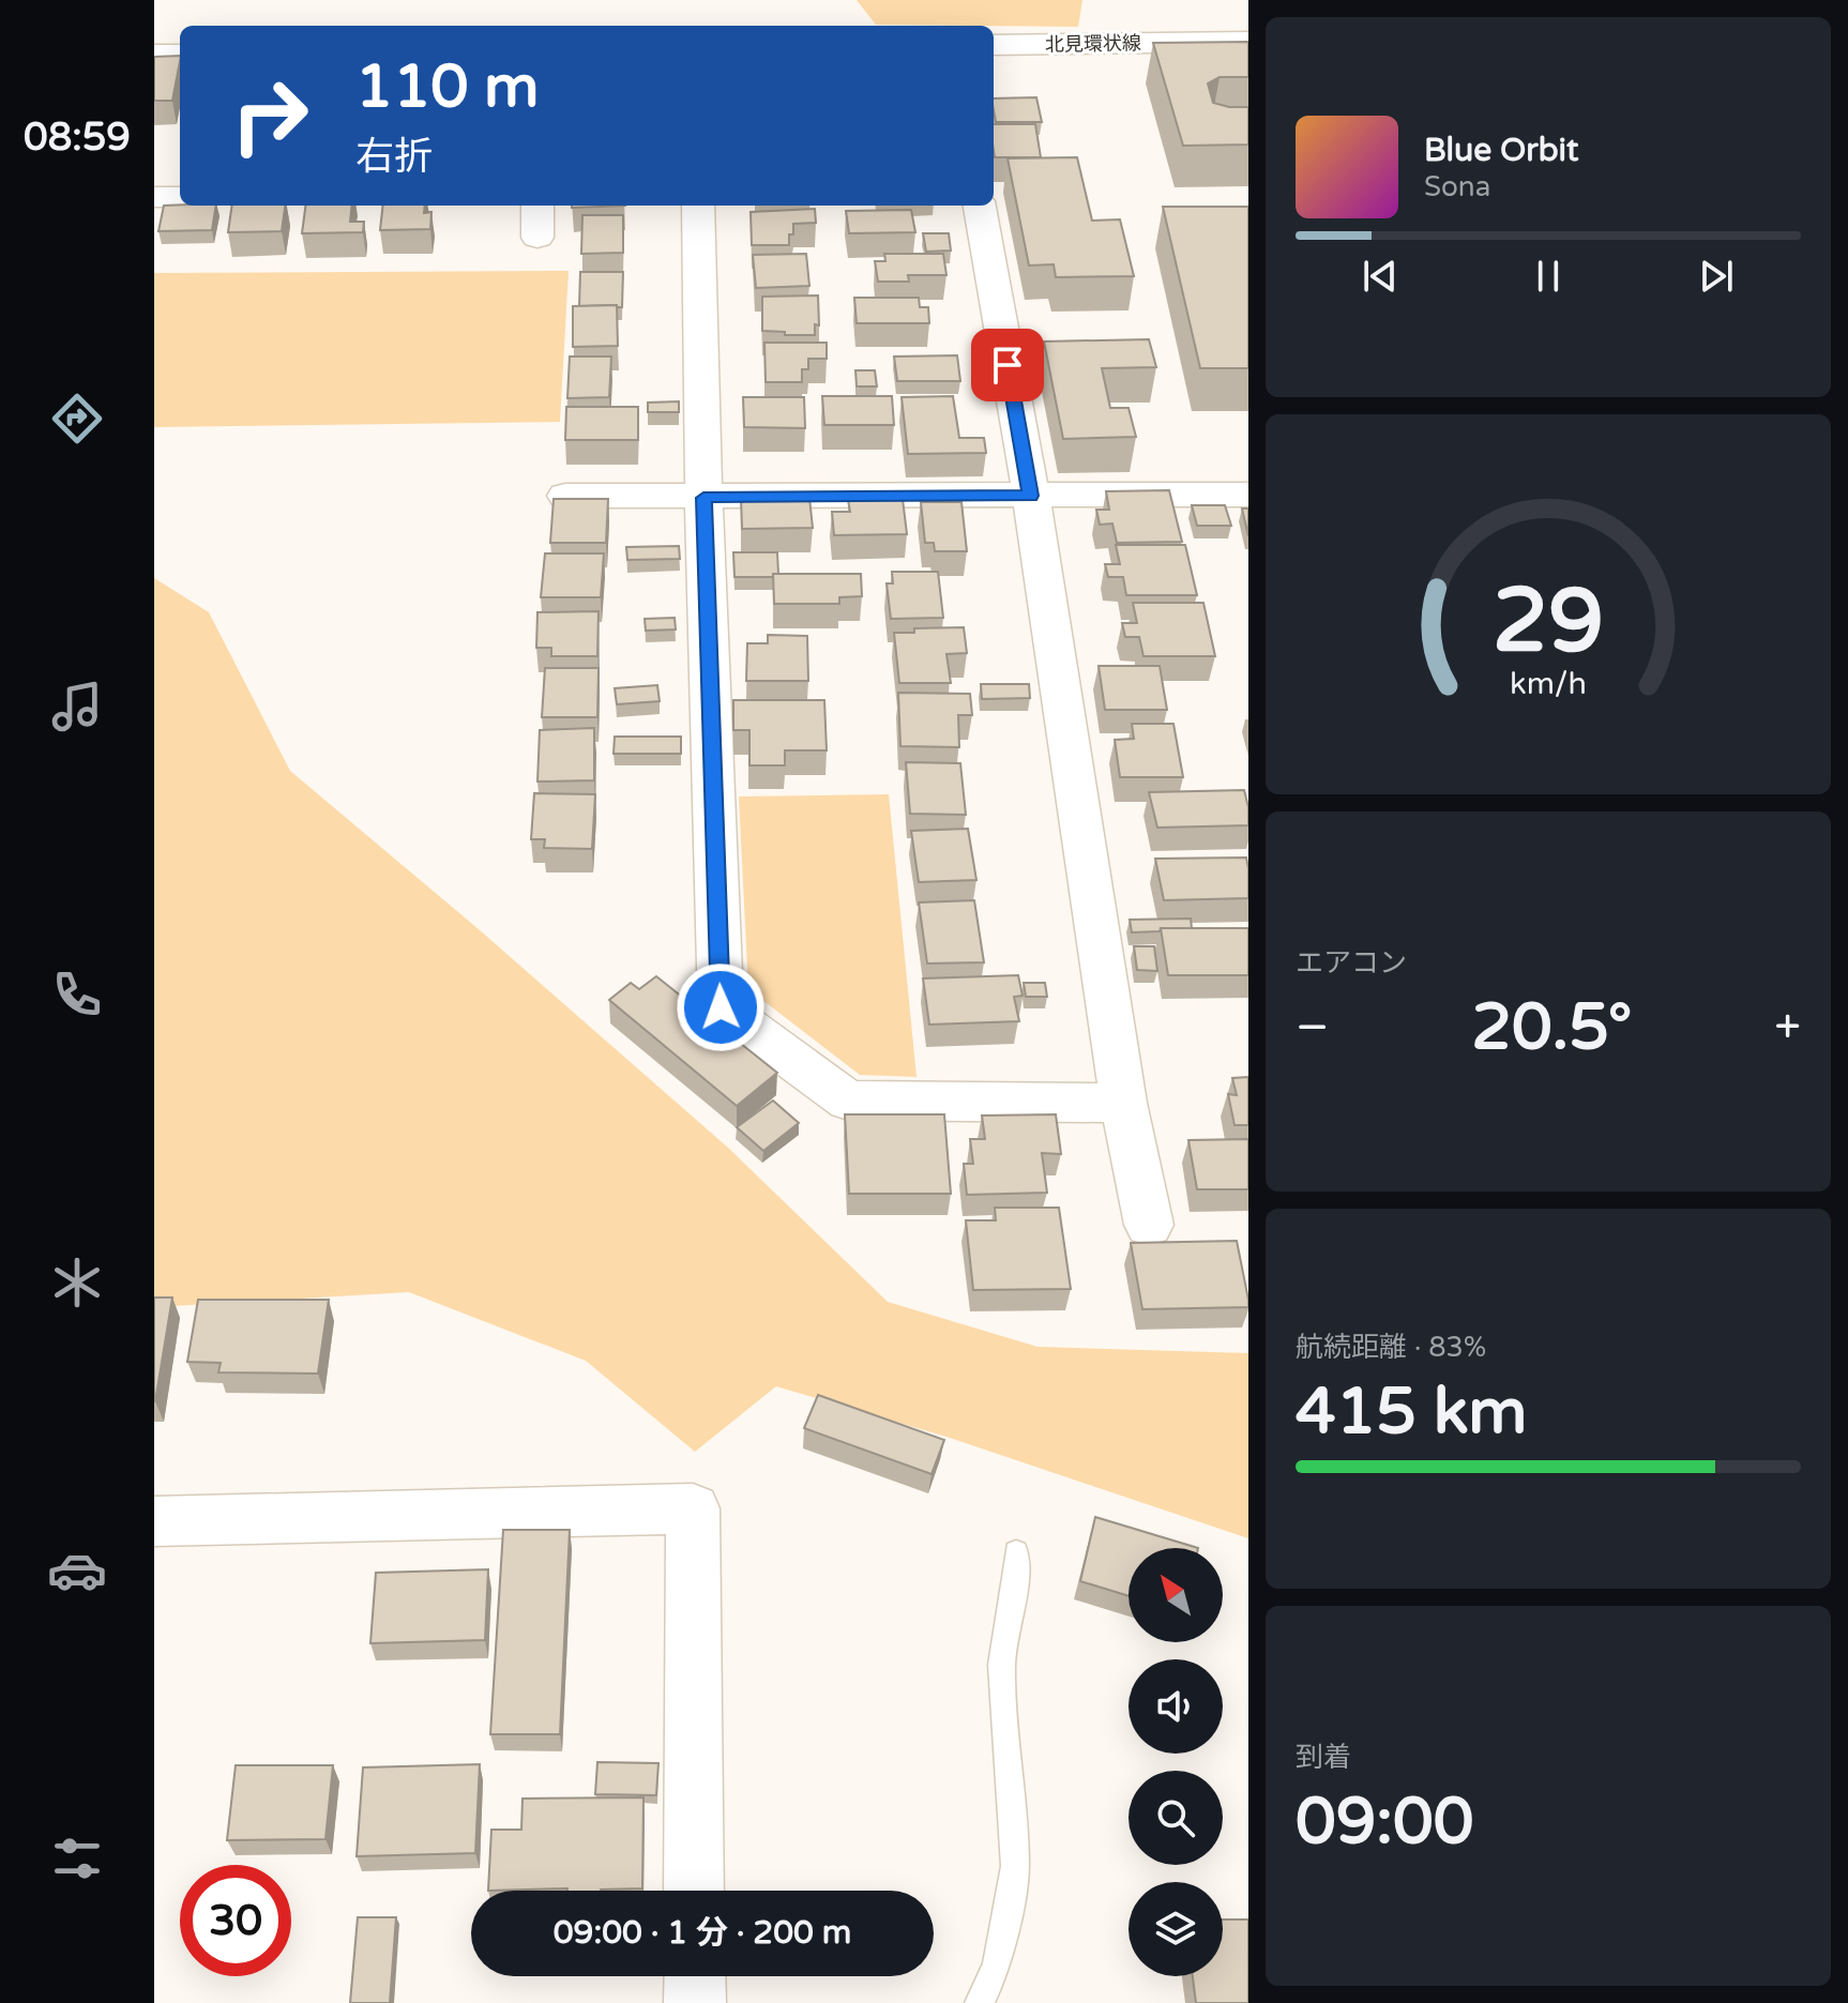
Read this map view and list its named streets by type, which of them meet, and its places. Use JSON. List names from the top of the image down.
{
  "streets": {
    "main road": ["北見環状線"]
  },
  "north": "top left",
  "page": {
    "tabs": "08:59",
    "turn": ["110 m", "右折"],
    "song": ["Blue Orbit", "Sona"],
    "tile": [
      "エアコン",
      ["航続距離 · 83%", "415 km"],
      ["到着", "09:00"]
    ],
    "heat": ["−", "20.5°", "+"],
    "limit": "30",
    "trip": "09:00 · 1 分 · 200 m",
    "gauge": ["29", "km/h"]
  }
}
